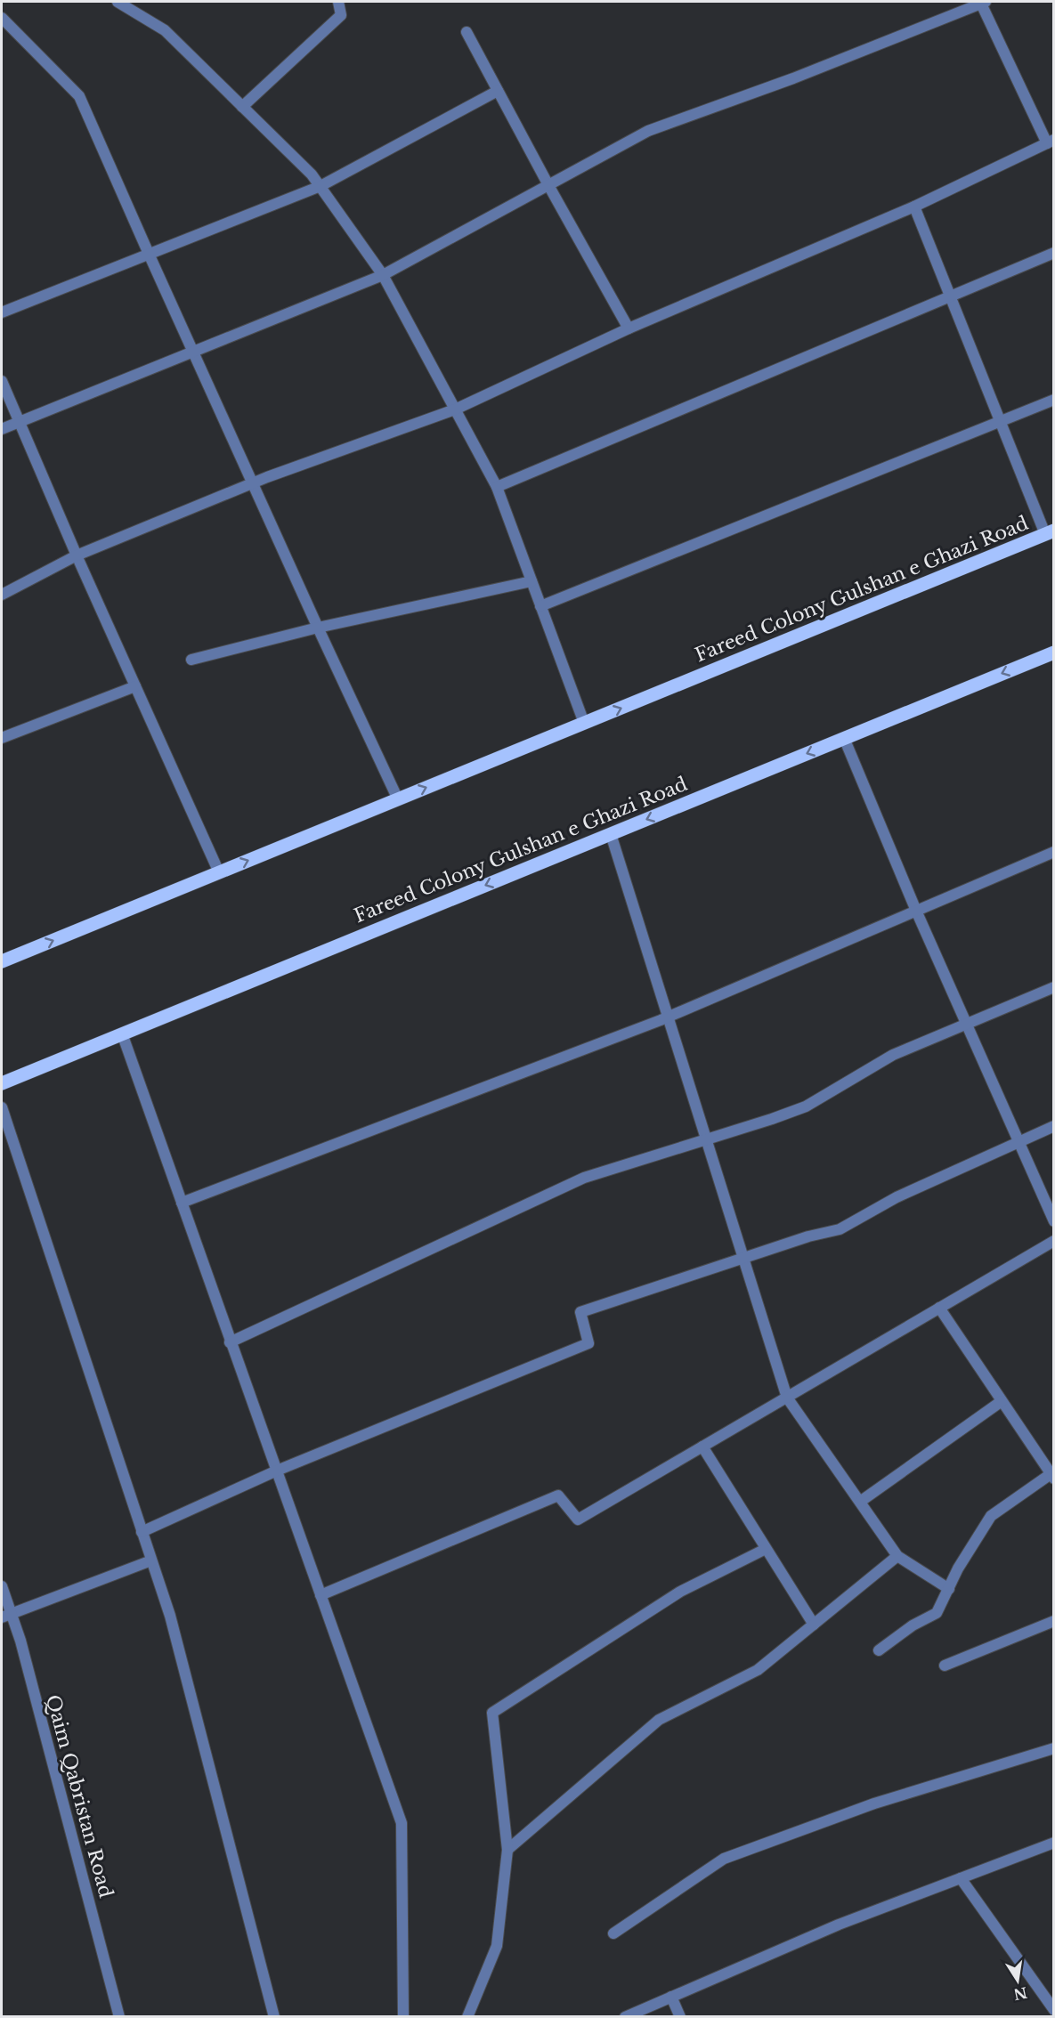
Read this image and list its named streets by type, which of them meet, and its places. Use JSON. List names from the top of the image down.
{
  "streets": {
    "main road": ["Fareed Colony Gulshan e Ghazi Road"],
    "street": ["Qaim Qabristan Road"]
  },
  "north": "bottom"
}
